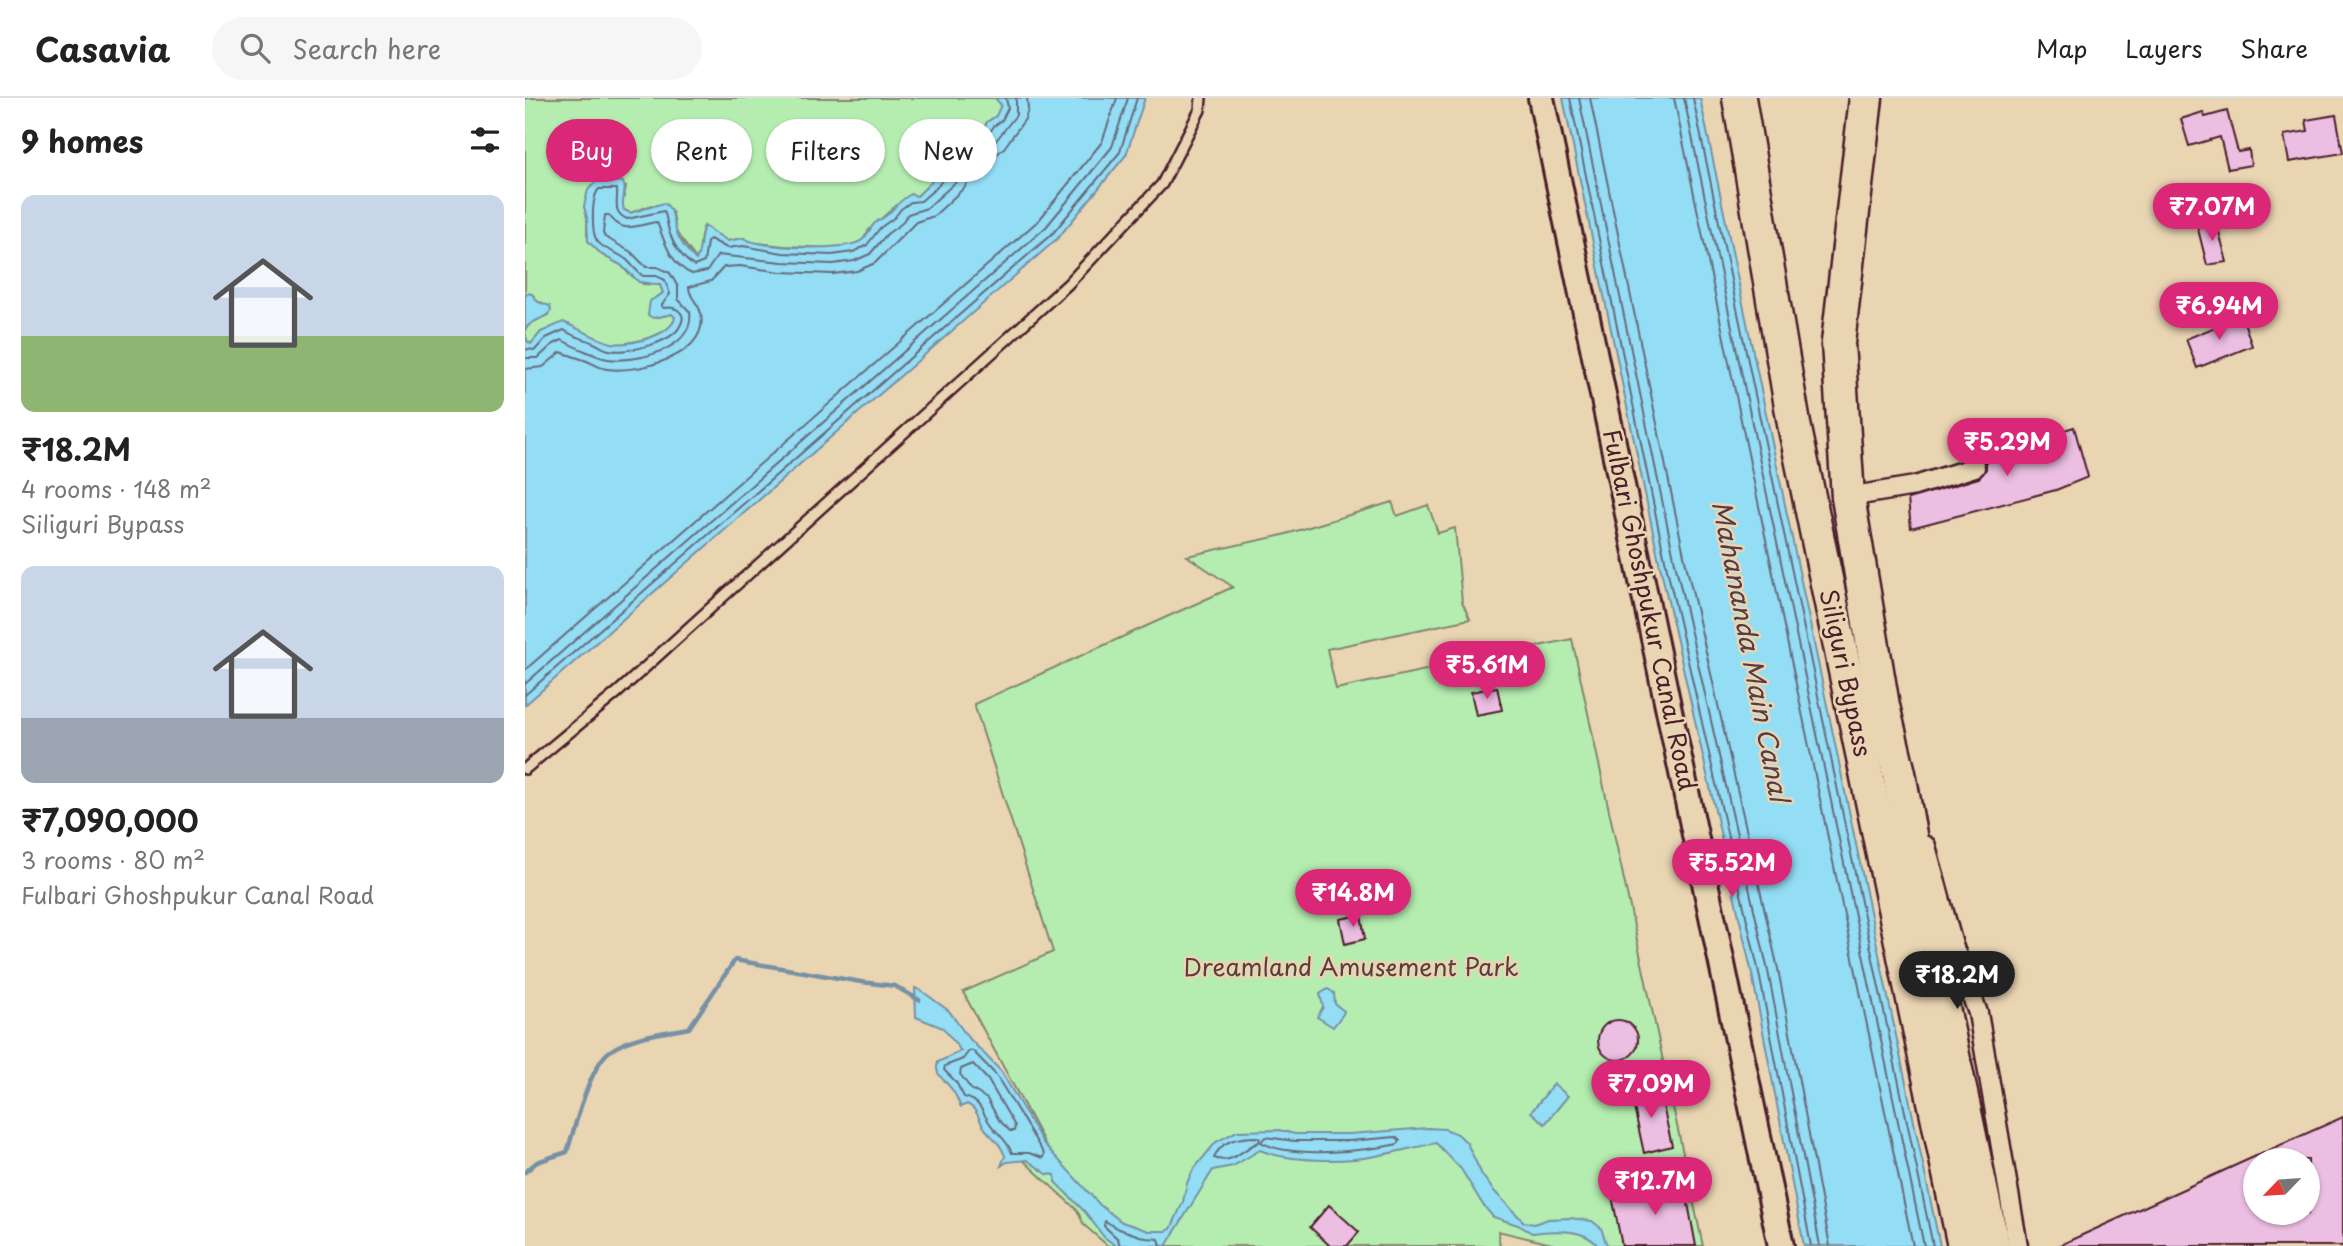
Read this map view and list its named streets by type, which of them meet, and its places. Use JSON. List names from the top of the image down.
{
  "streets": {
    "highway": ["Siliguri Bypass"],
    "street": ["Fulbari Ghoshpukur Canal Road"]
  },
  "water": ["Mahananda Main Canal"],
  "parks": ["Dreamland Amusement Park"],
  "north": "bottom left",
  "page": {
    "header": "Casavia",
    "search": "Search here",
    "nav": ["Map", "Layers", "Share"],
    "heading": "9 homes",
    "chip": [
      "Buy",
      "Rent",
      "Filters",
      "New"
    ],
    "list": [
      {
        "name": "₹18.2M",
        "note": "4 rooms · 148 m² · Siliguri Bypass"
      },
      {
        "name": "₹7,090,000",
        "note": "3 rooms · 80 m² · Fulbari Ghoshpukur Canal Road"
      }
    ],
    "price": [
      "₹7.07M",
      "₹6.94M",
      "₹5.29M",
      "₹5.61M",
      "₹5.52M",
      "₹14.8M",
      "₹18.2M",
      "₹7.09M",
      "₹12.7M"
    ]
  }
}
